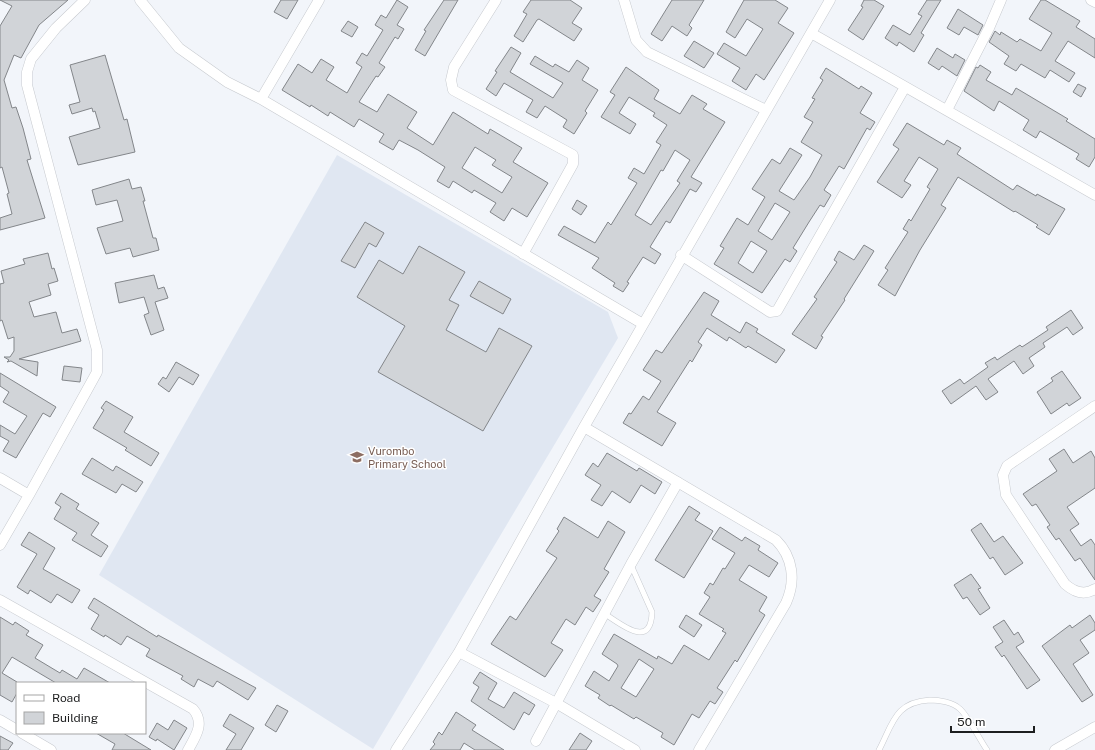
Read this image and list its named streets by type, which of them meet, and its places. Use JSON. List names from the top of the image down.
{
  "places": {
    "school or university": ["Vurombo Primary School"]
  },
  "legend": ["Road", "Building"],
  "scale_bar": "50 m"
}
